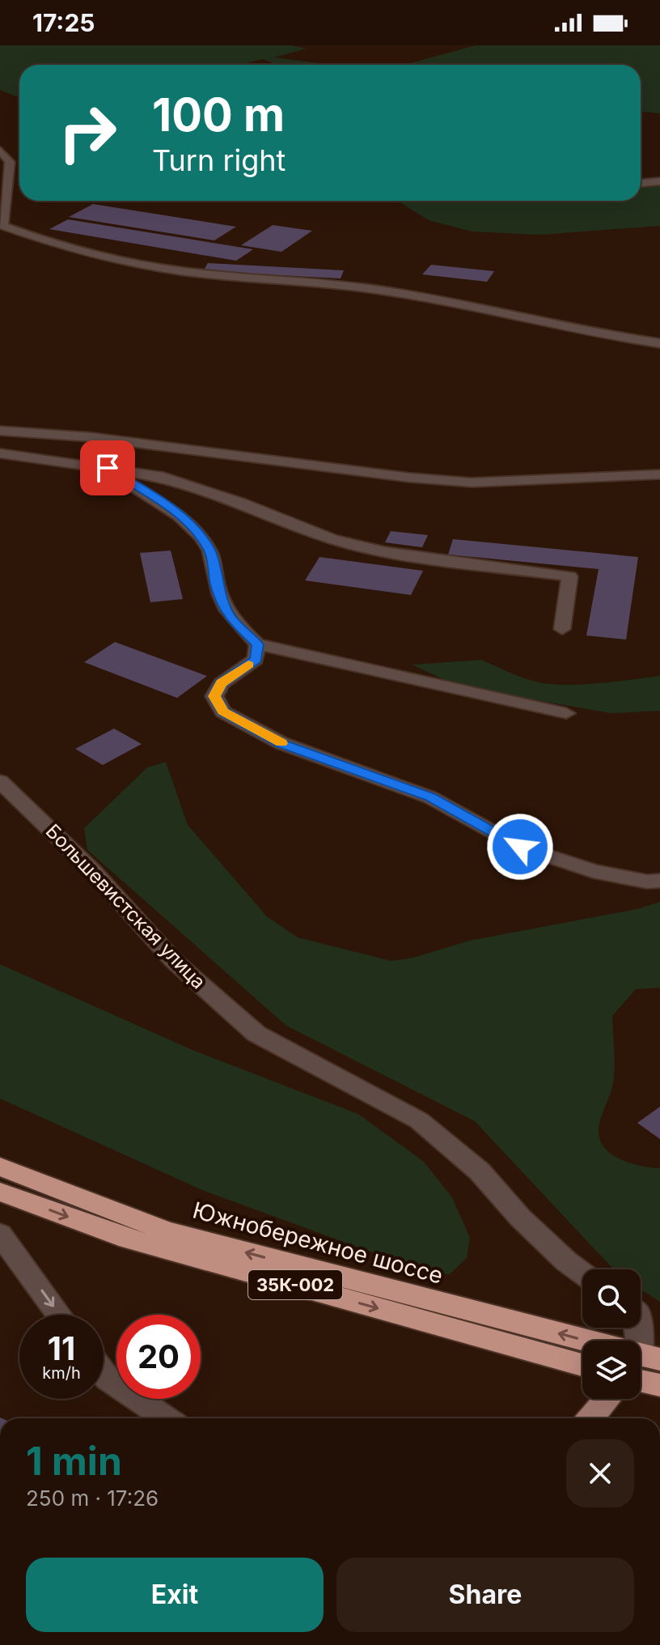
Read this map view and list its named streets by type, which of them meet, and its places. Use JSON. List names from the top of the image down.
{
  "streets": {
    "highway": ["Южнобережное шоссе", "35К-002"],
    "street": ["Большевистская улица"]
  },
  "page": {
    "status": "17:25",
    "turn": ["100 m", "Turn right"],
    "speed": "11 km/h",
    "limit": "20",
    "heading": ["1 min", "250 m · 17:26"],
    "buttons": ["Exit", "Share"]
  }
}
